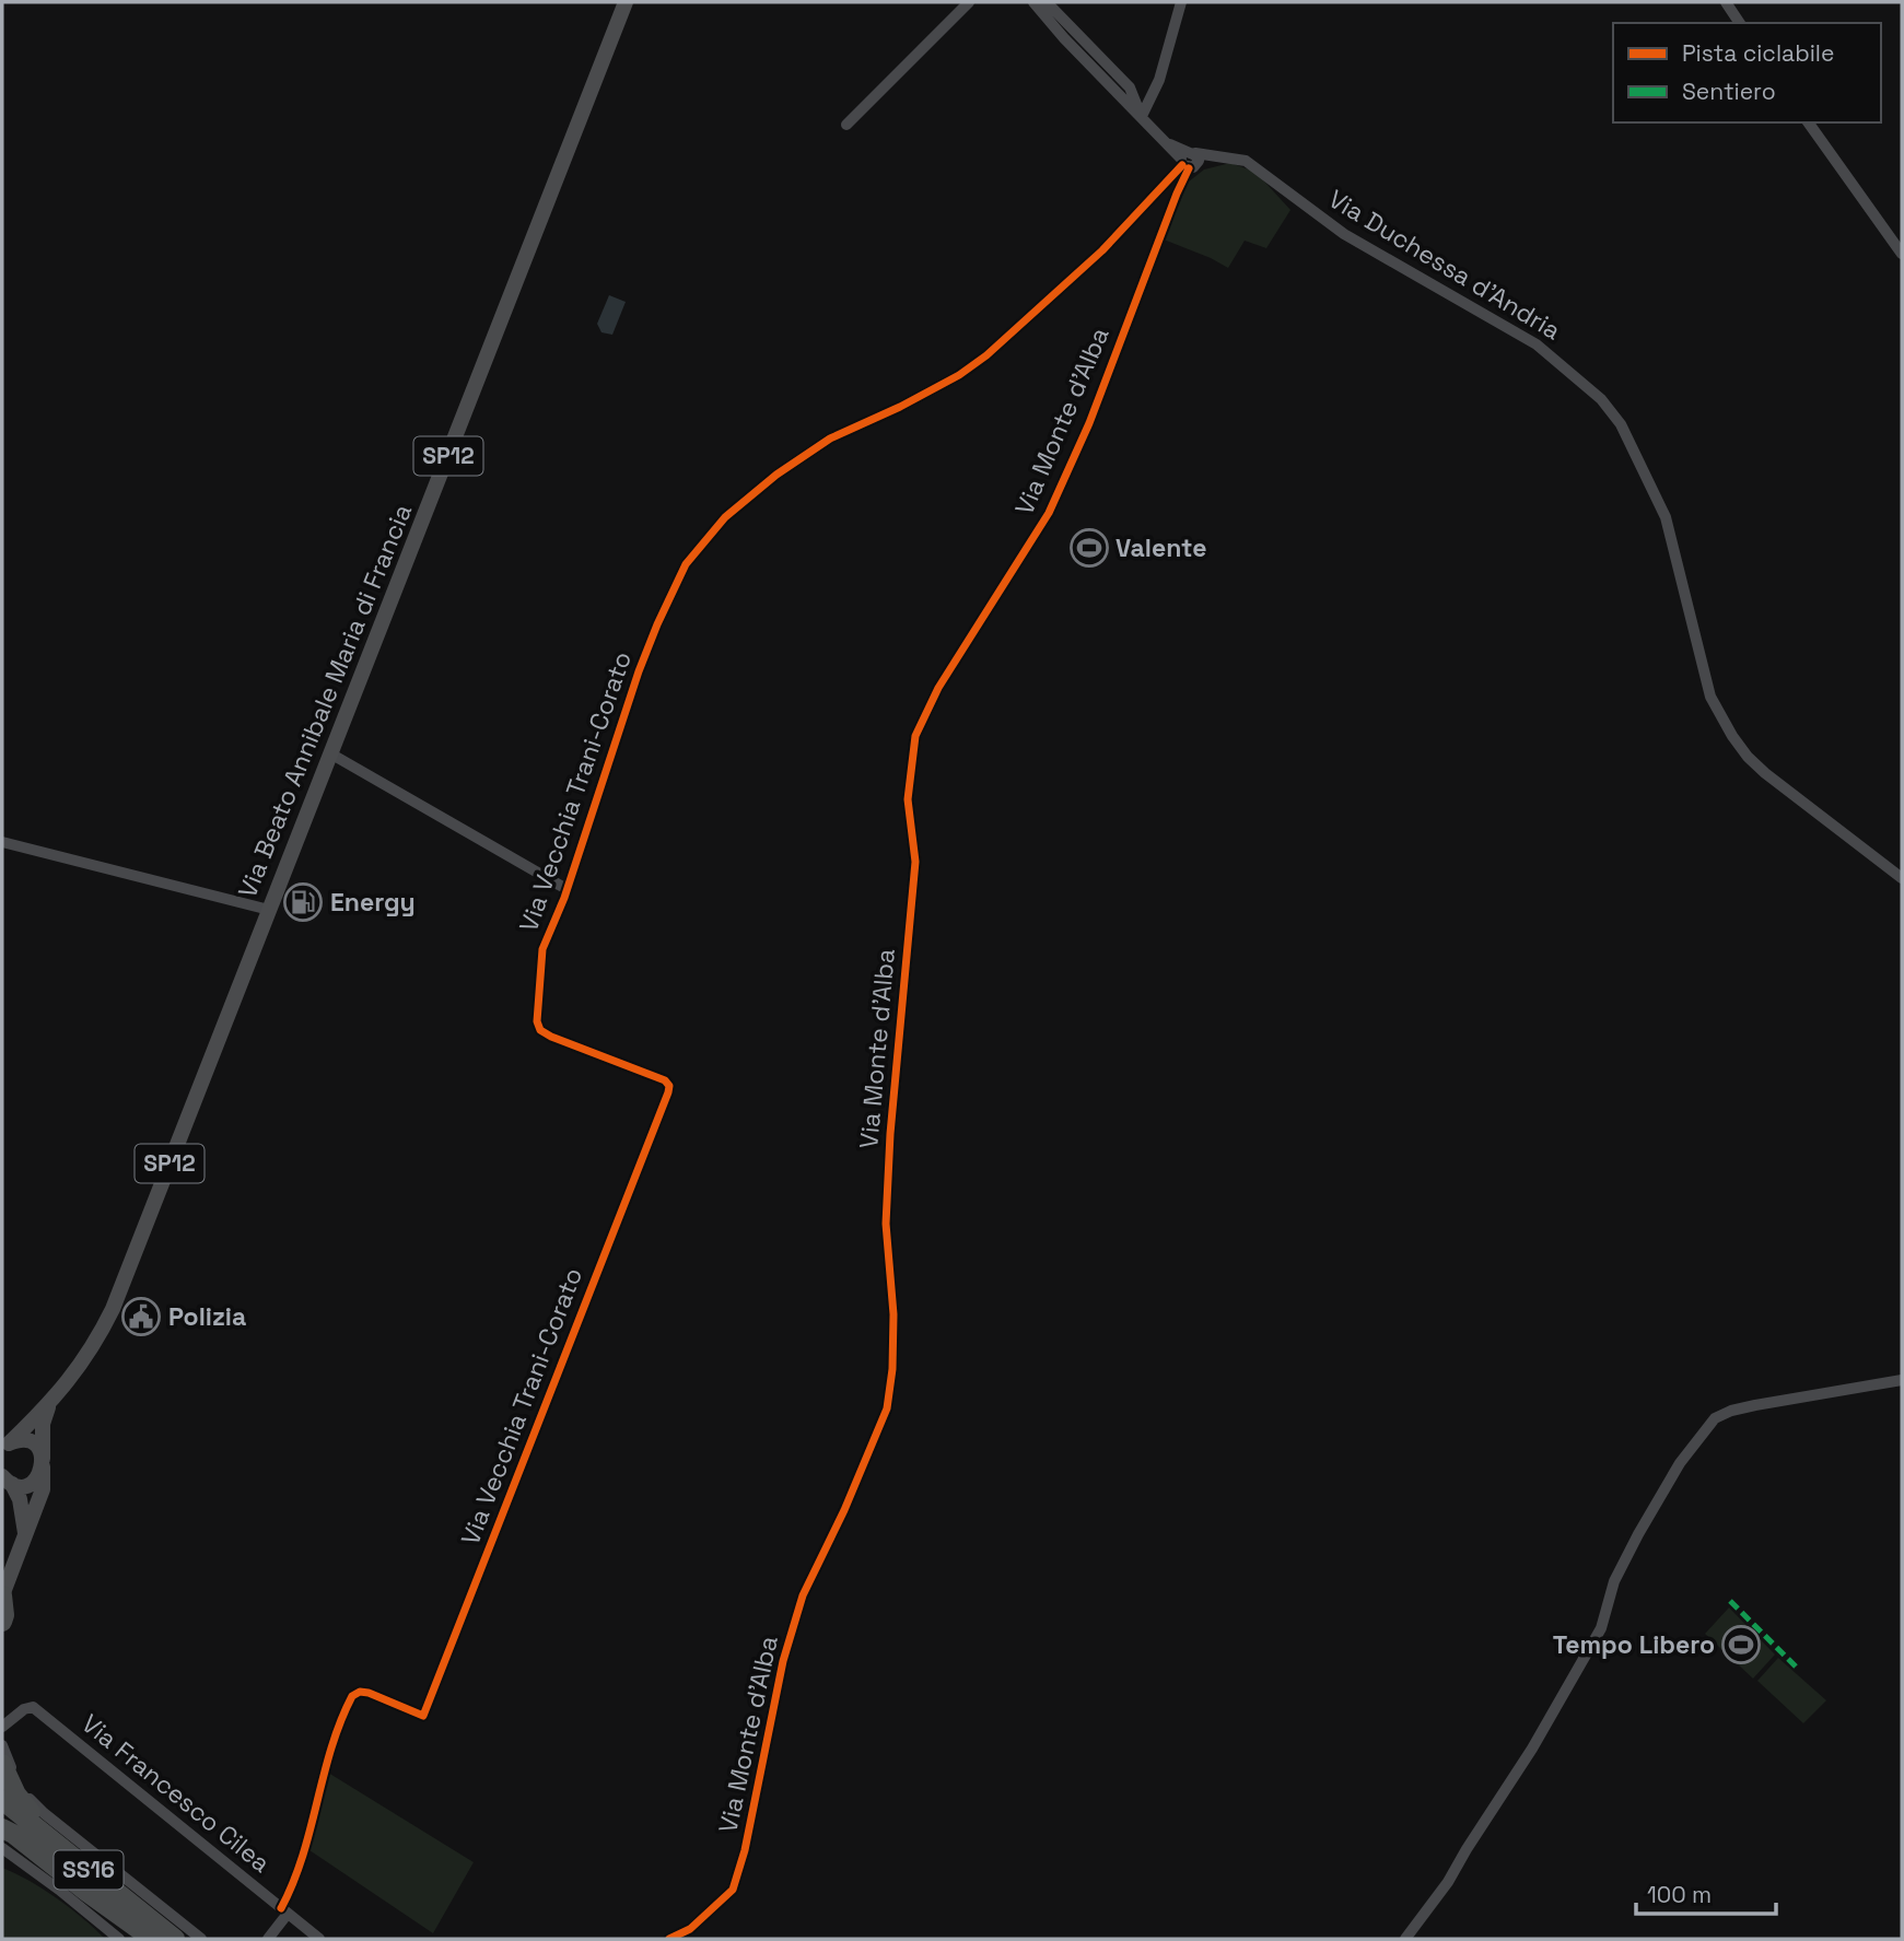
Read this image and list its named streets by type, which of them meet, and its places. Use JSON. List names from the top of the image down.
{
  "streets": {
    "highway": ["SS16"],
    "main road": ["SP12", "Via Beato Annibale Maria di Francia"],
    "street": [
      "Via Duchessa d'Andria",
      "Via Monte d'Alba",
      "Via Vecchia Trani-Corato",
      "Via Francesco Cilea"
    ]
  },
  "crossings": [
    ["Via Duchessa d'Andria", "Via Monte d'Alba"],
    ["Via Duchessa d'Andria", "Via Vecchia Trani-Corato"],
    ["Via Monte d'Alba", "Via Vecchia Trani-Corato"],
    ["Via Vecchia Trani-Corato", "Via Francesco Cilea"]
  ],
  "places": {
    "sports": ["Valente", "Tempo Libero"],
    "fuel station": ["Energy"],
    "public building": ["Polizia"]
  },
  "legend": ["Pista ciclabile", "Sentiero"],
  "scale_bar": "100 m"
}
